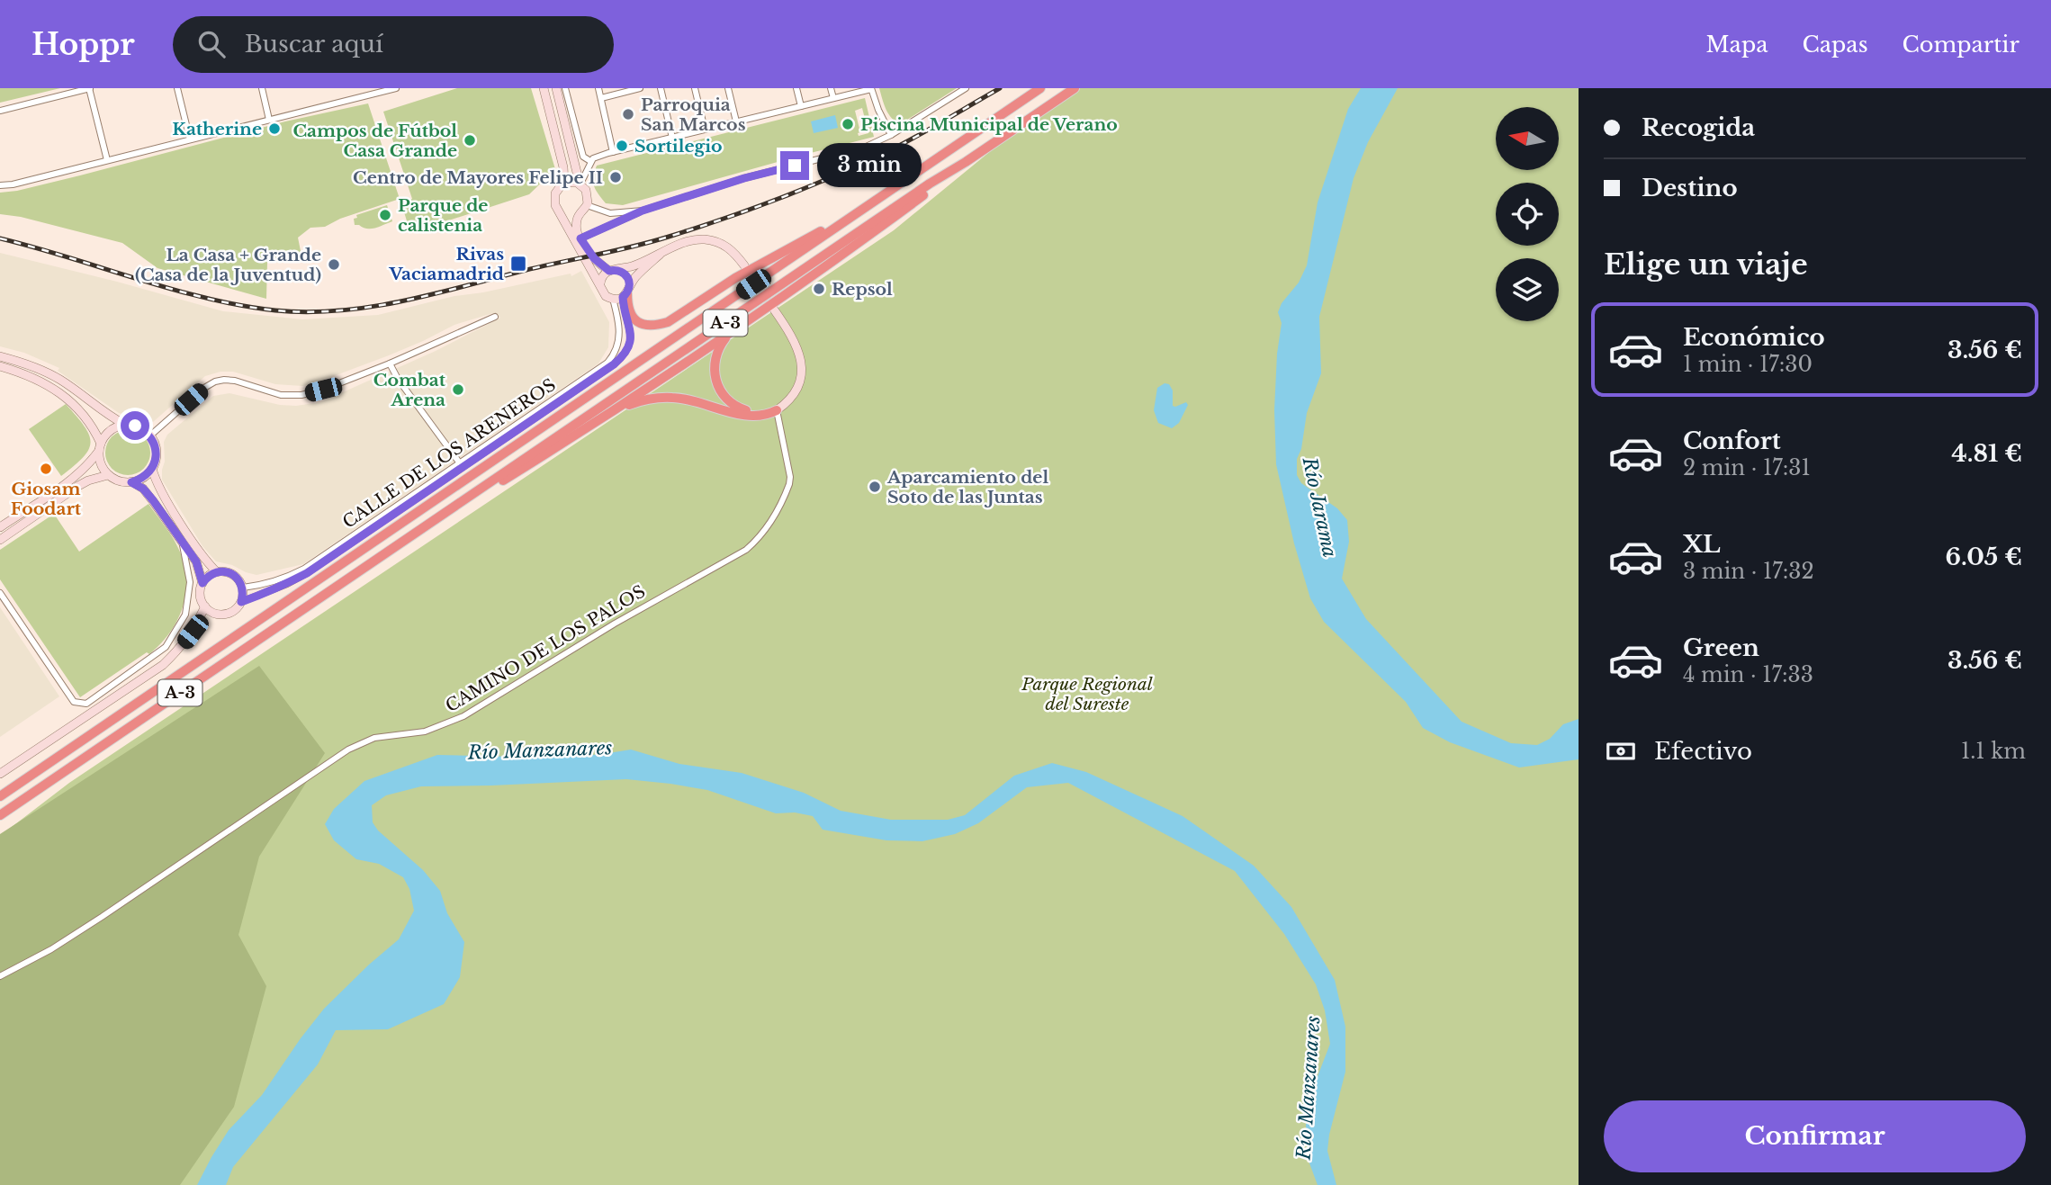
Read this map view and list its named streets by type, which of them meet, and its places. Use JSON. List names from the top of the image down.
{
  "streets": {
    "highway": ["A-3"],
    "street": ["CALLE DE LOS ARENEROS", "CAMINO DE LOS PALOS"]
  },
  "water": ["Río Jarama", "Río Manzanares"],
  "parks": ["Parque Regional del Sureste"],
  "places": {
    "other": [
      "Parroquia San Marcos",
      "Piscina Municipal de Verano",
      "Katherine",
      "Campos de Fútbol Casa Grande",
      "Sortilegio",
      "Centro de Mayores Felipe II",
      "Parque de calistenia",
      "La Casa + Grande (Casa de la Juventud)",
      "Repsol",
      "Combat Arena",
      "Giosam Foodart",
      "Aparcamiento del Soto de las Juntas"
    ],
    "transit": ["Rivas Vaciamadrid"]
  },
  "north": "left",
  "page": {
    "header": "Hoppr",
    "search": "Buscar aquí",
    "nav": ["Mapa", "Capas", "Compartir"],
    "banner": ["Recogida", "Destino"],
    "bubble": "3 min",
    "heading": "Elige un viaje",
    "list": [
      {
        "name": "Económico",
        "note": "1 min · 17:30",
        "value": "3.56 €"
      },
      {
        "name": "Confort",
        "note": "2 min · 17:31",
        "value": "4.81 €"
      },
      {
        "name": "XL",
        "note": "3 min · 17:32",
        "value": "6.05 €"
      },
      {
        "name": "Green",
        "note": "4 min · 17:33",
        "value": "3.56 €"
      }
    ],
    "pay": ["Efectivo", "1.1 km"],
    "buttons": "Confirmar"
  }
}
